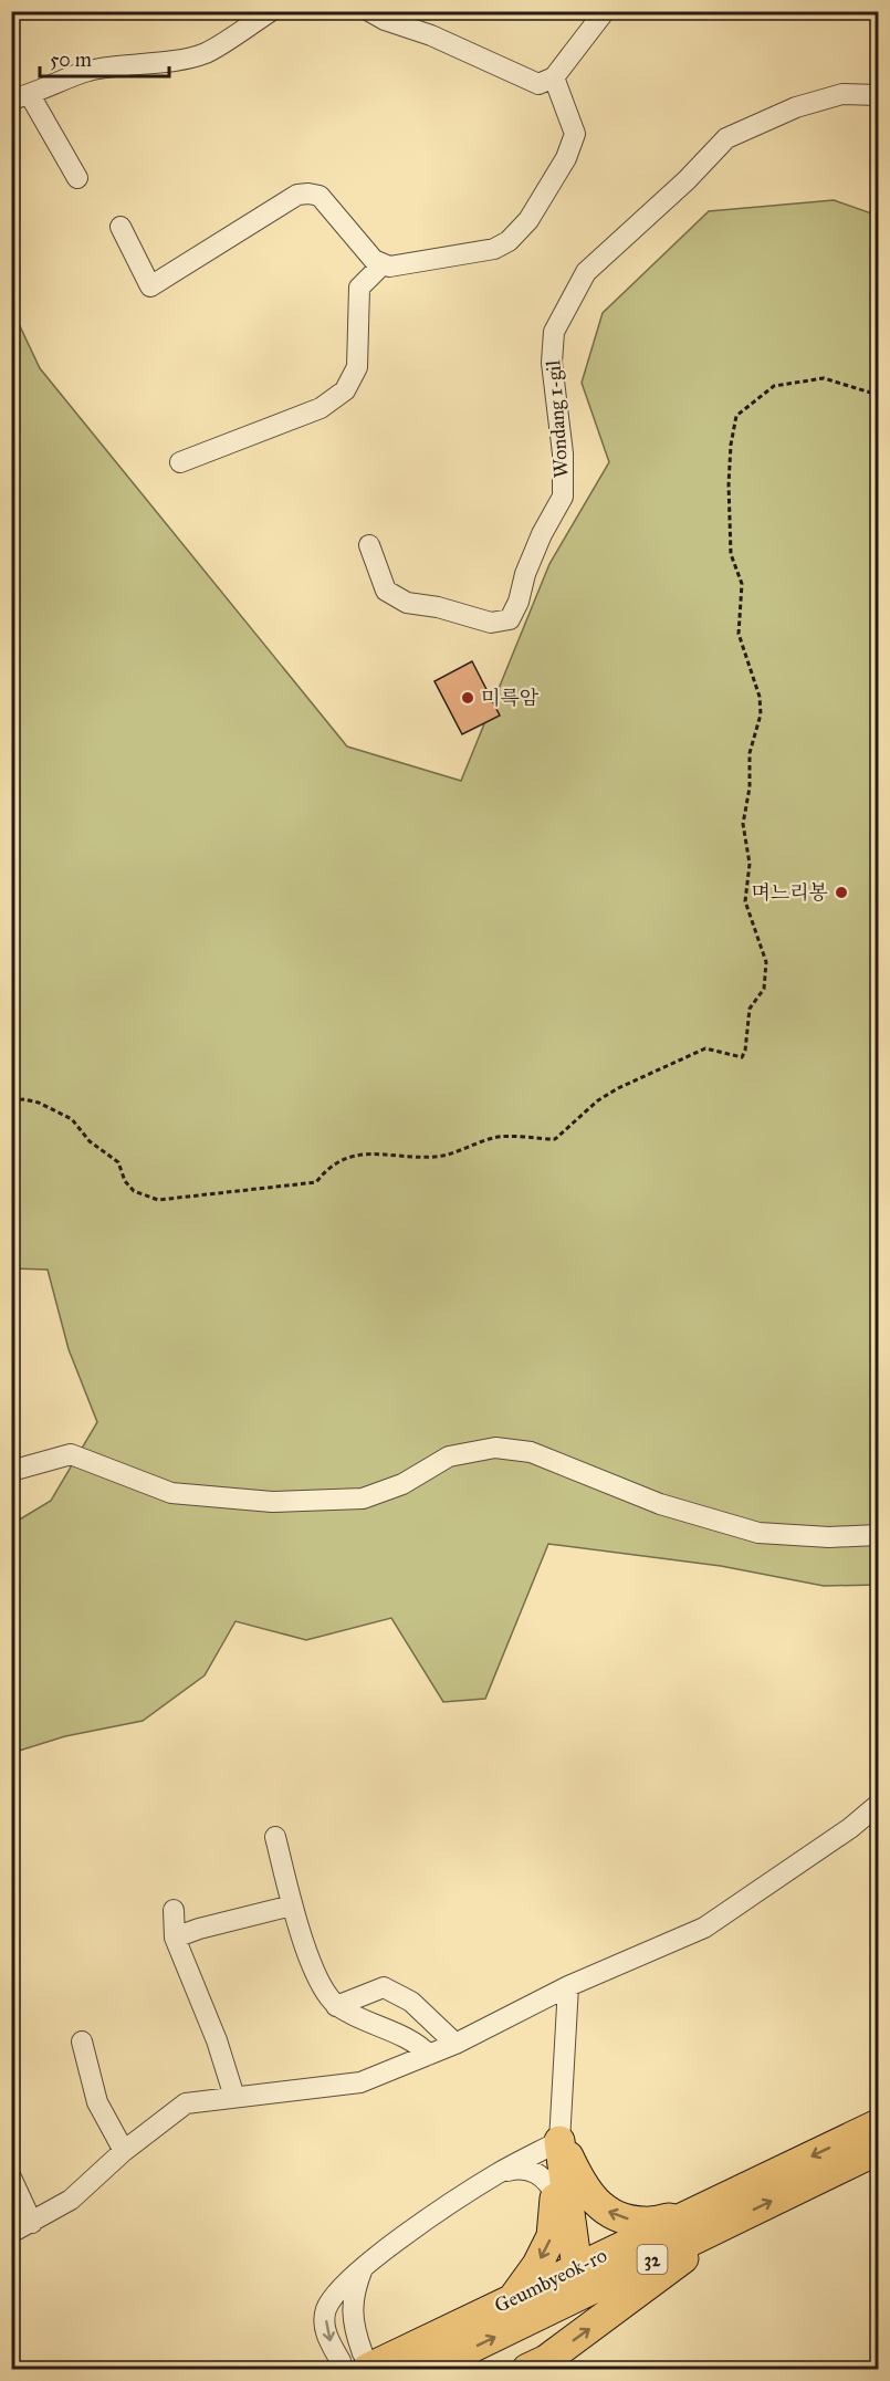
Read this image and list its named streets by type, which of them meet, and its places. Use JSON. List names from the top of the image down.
{
  "streets": {
    "highway": ["32", "Geumbyeok-ro"],
    "street": ["Wondang 1-gil"]
  },
  "places": ["미륵암", "며느리봉"],
  "scale_bar": "50 m"
}
